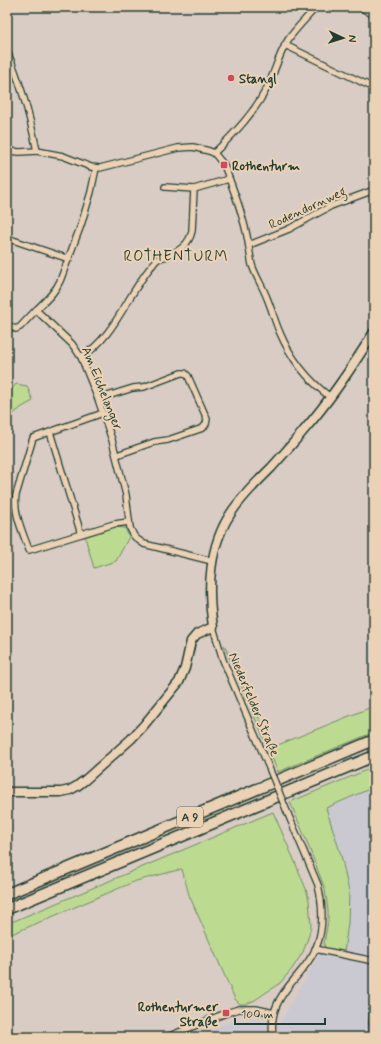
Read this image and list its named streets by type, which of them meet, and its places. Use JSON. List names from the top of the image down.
{
  "streets": {
    "highway": ["A 9"],
    "street": ["Rodendornweg", "Am Eichelanger", "Niederfelder Straße"]
  },
  "crossings": [
    ["Am Eichelanger", "Niederfelder Straße"]
  ],
  "districts": ["ROTHENTURM"],
  "places": {
    "other": ["Stangl"],
    "transit": ["Rothenturm", "Rothenturmer Straße"]
  },
  "scale_bar": "100 m",
  "north": "right"
}
